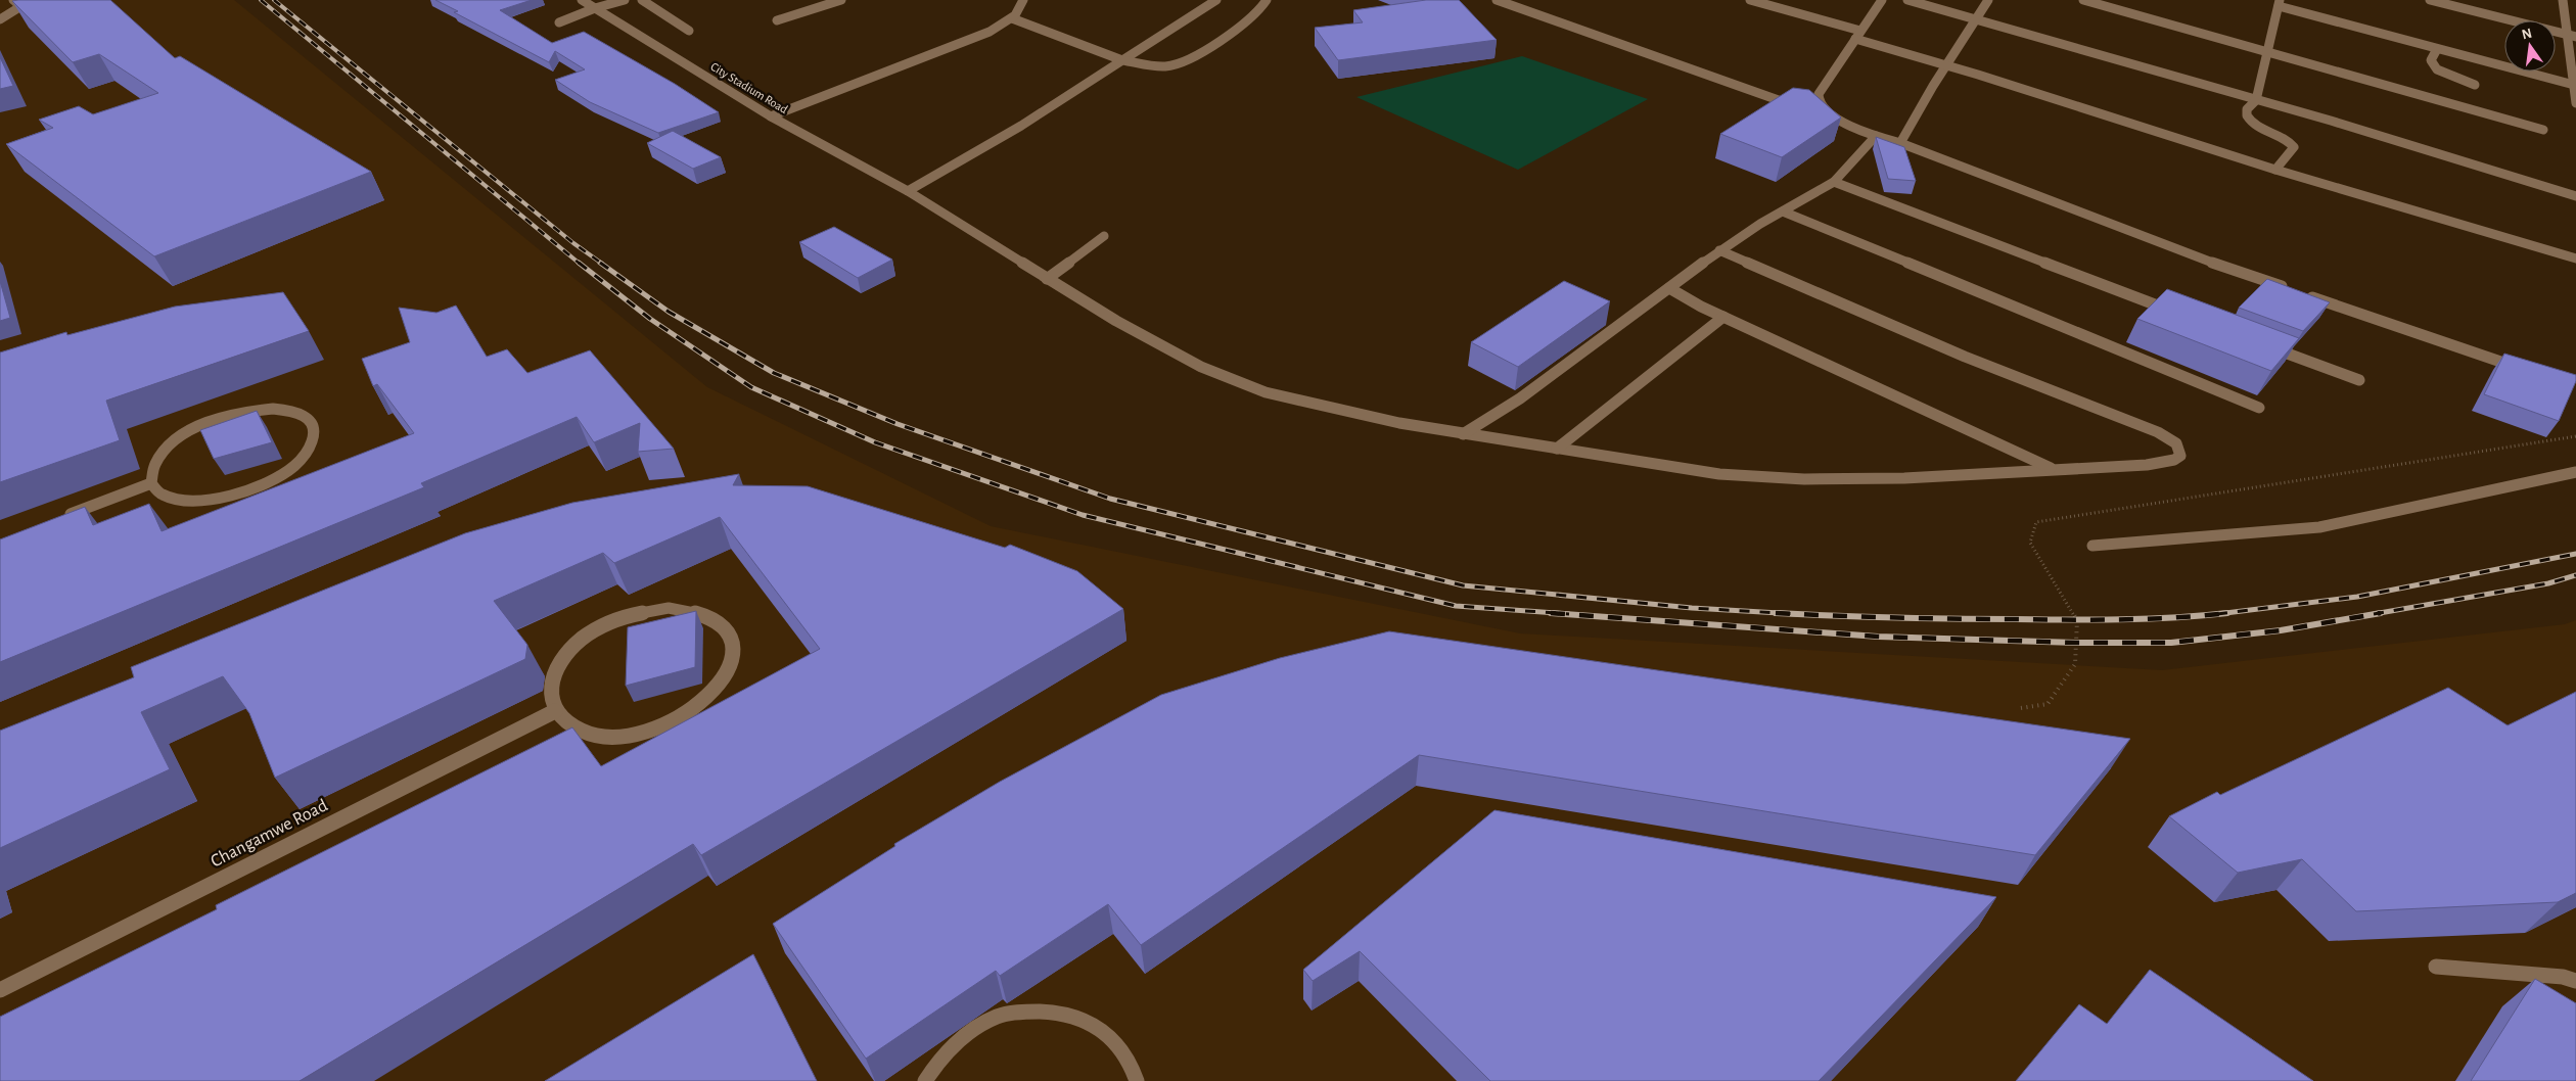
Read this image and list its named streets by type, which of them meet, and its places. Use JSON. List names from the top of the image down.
{
  "streets": {
    "street": ["City Stadium Road", "Changamwe Road"]
  },
  "north": "top"
}
